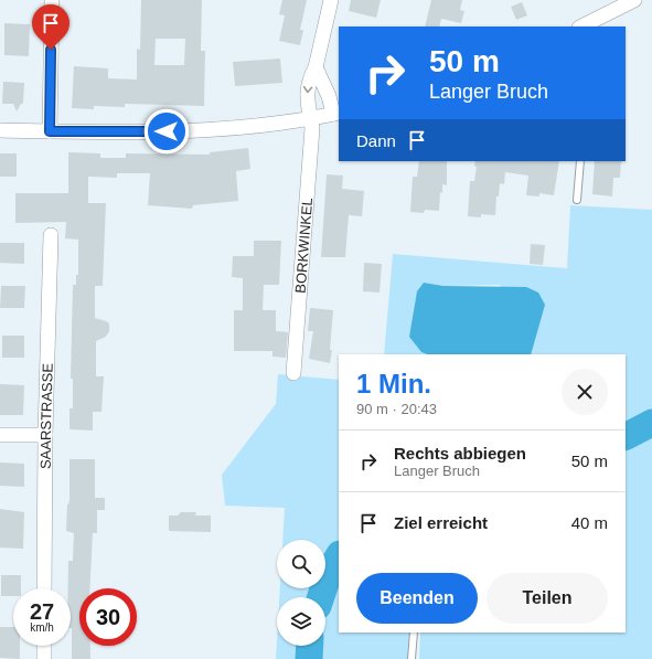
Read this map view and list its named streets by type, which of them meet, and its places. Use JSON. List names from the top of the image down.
{
  "streets": {
    "street": ["BORKWINKEL", "SAARSTRASSE"]
  },
  "page": {
    "turn": ["50 m", "Langer Bruch"],
    "then": "Dann",
    "heading": ["1 Min.", "90 m · 20:43"],
    "list": [
      {
        "name": "Rechts abbiegen",
        "note": "Langer Bruch",
        "value": "50 m"
      },
      {
        "name": "Ziel erreicht",
        "value": "40 m"
      }
    ],
    "buttons": ["Beenden", "Teilen"],
    "speed": "27 km/h",
    "limit": "30"
  }
}
